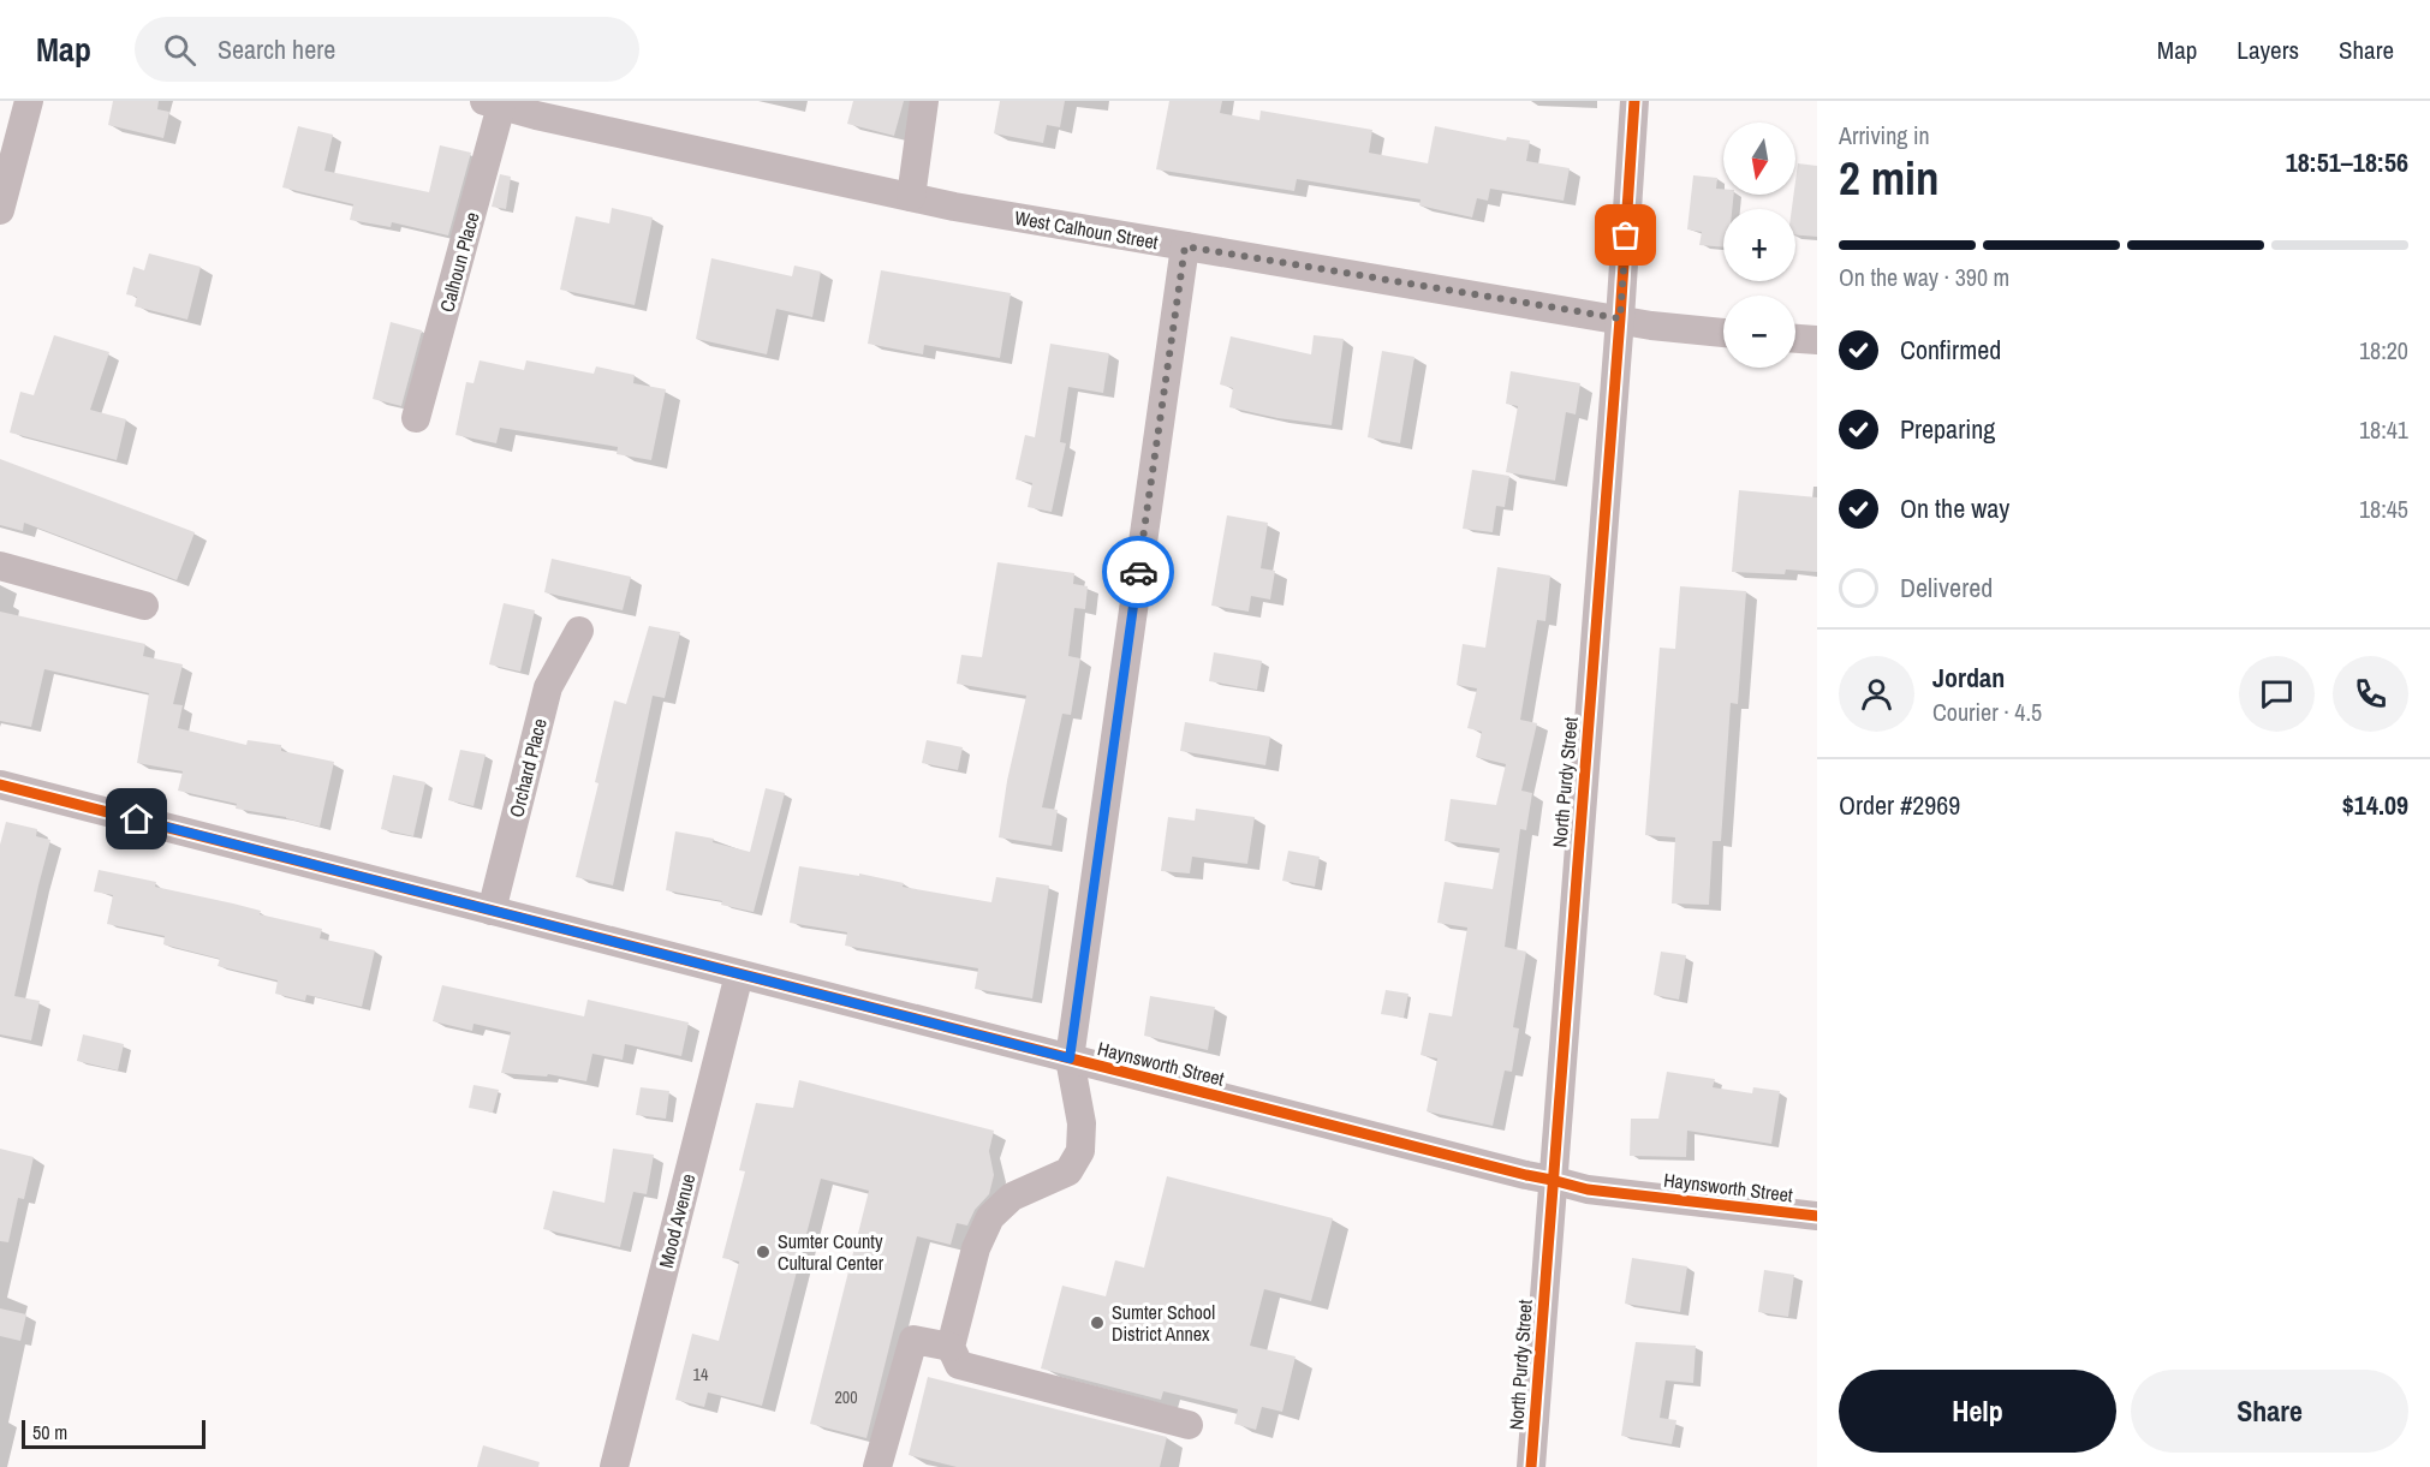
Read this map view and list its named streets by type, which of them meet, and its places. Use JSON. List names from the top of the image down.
{
  "streets": {
    "street": [
      "West Calhoun Street",
      "Calhoun Place",
      "Orchard Place",
      "North Purdy Street",
      "Haynsworth Street",
      "Mood Avenue"
    ]
  },
  "crossings": [
    ["West Calhoun Street", "Calhoun Place"],
    ["West Calhoun Street", "North Purdy Street"],
    ["Orchard Place", "Haynsworth Street"],
    ["North Purdy Street", "Haynsworth Street"],
    ["Haynsworth Street", "Mood Avenue"]
  ],
  "places": ["Sumter County Cultural Center", "Sumter School District Annex"],
  "house_numbers": ["14", "200"],
  "scale_bar": "50 m",
  "north": "bottom",
  "page": {
    "header": "Map",
    "search": "Search here",
    "nav": ["Map", "Layers", "Share"],
    "heading": ["2 min", "Arriving in", "18:51–18:56"],
    "panel": [
      "Jordan",
      "Courier · 4.5",
      "Order #2969",
      "$14.09"
    ],
    "map_buttons": ["+", "−"],
    "bar": "On the way · 390 m",
    "list": [
      ["Confirmed", "18:20"],
      ["Preparing", "18:41"],
      ["On the way", "18:45"],
      "Delivered"
    ],
    "buttons": ["Help", "Share"],
    "scale": "50 m"
  }
}
